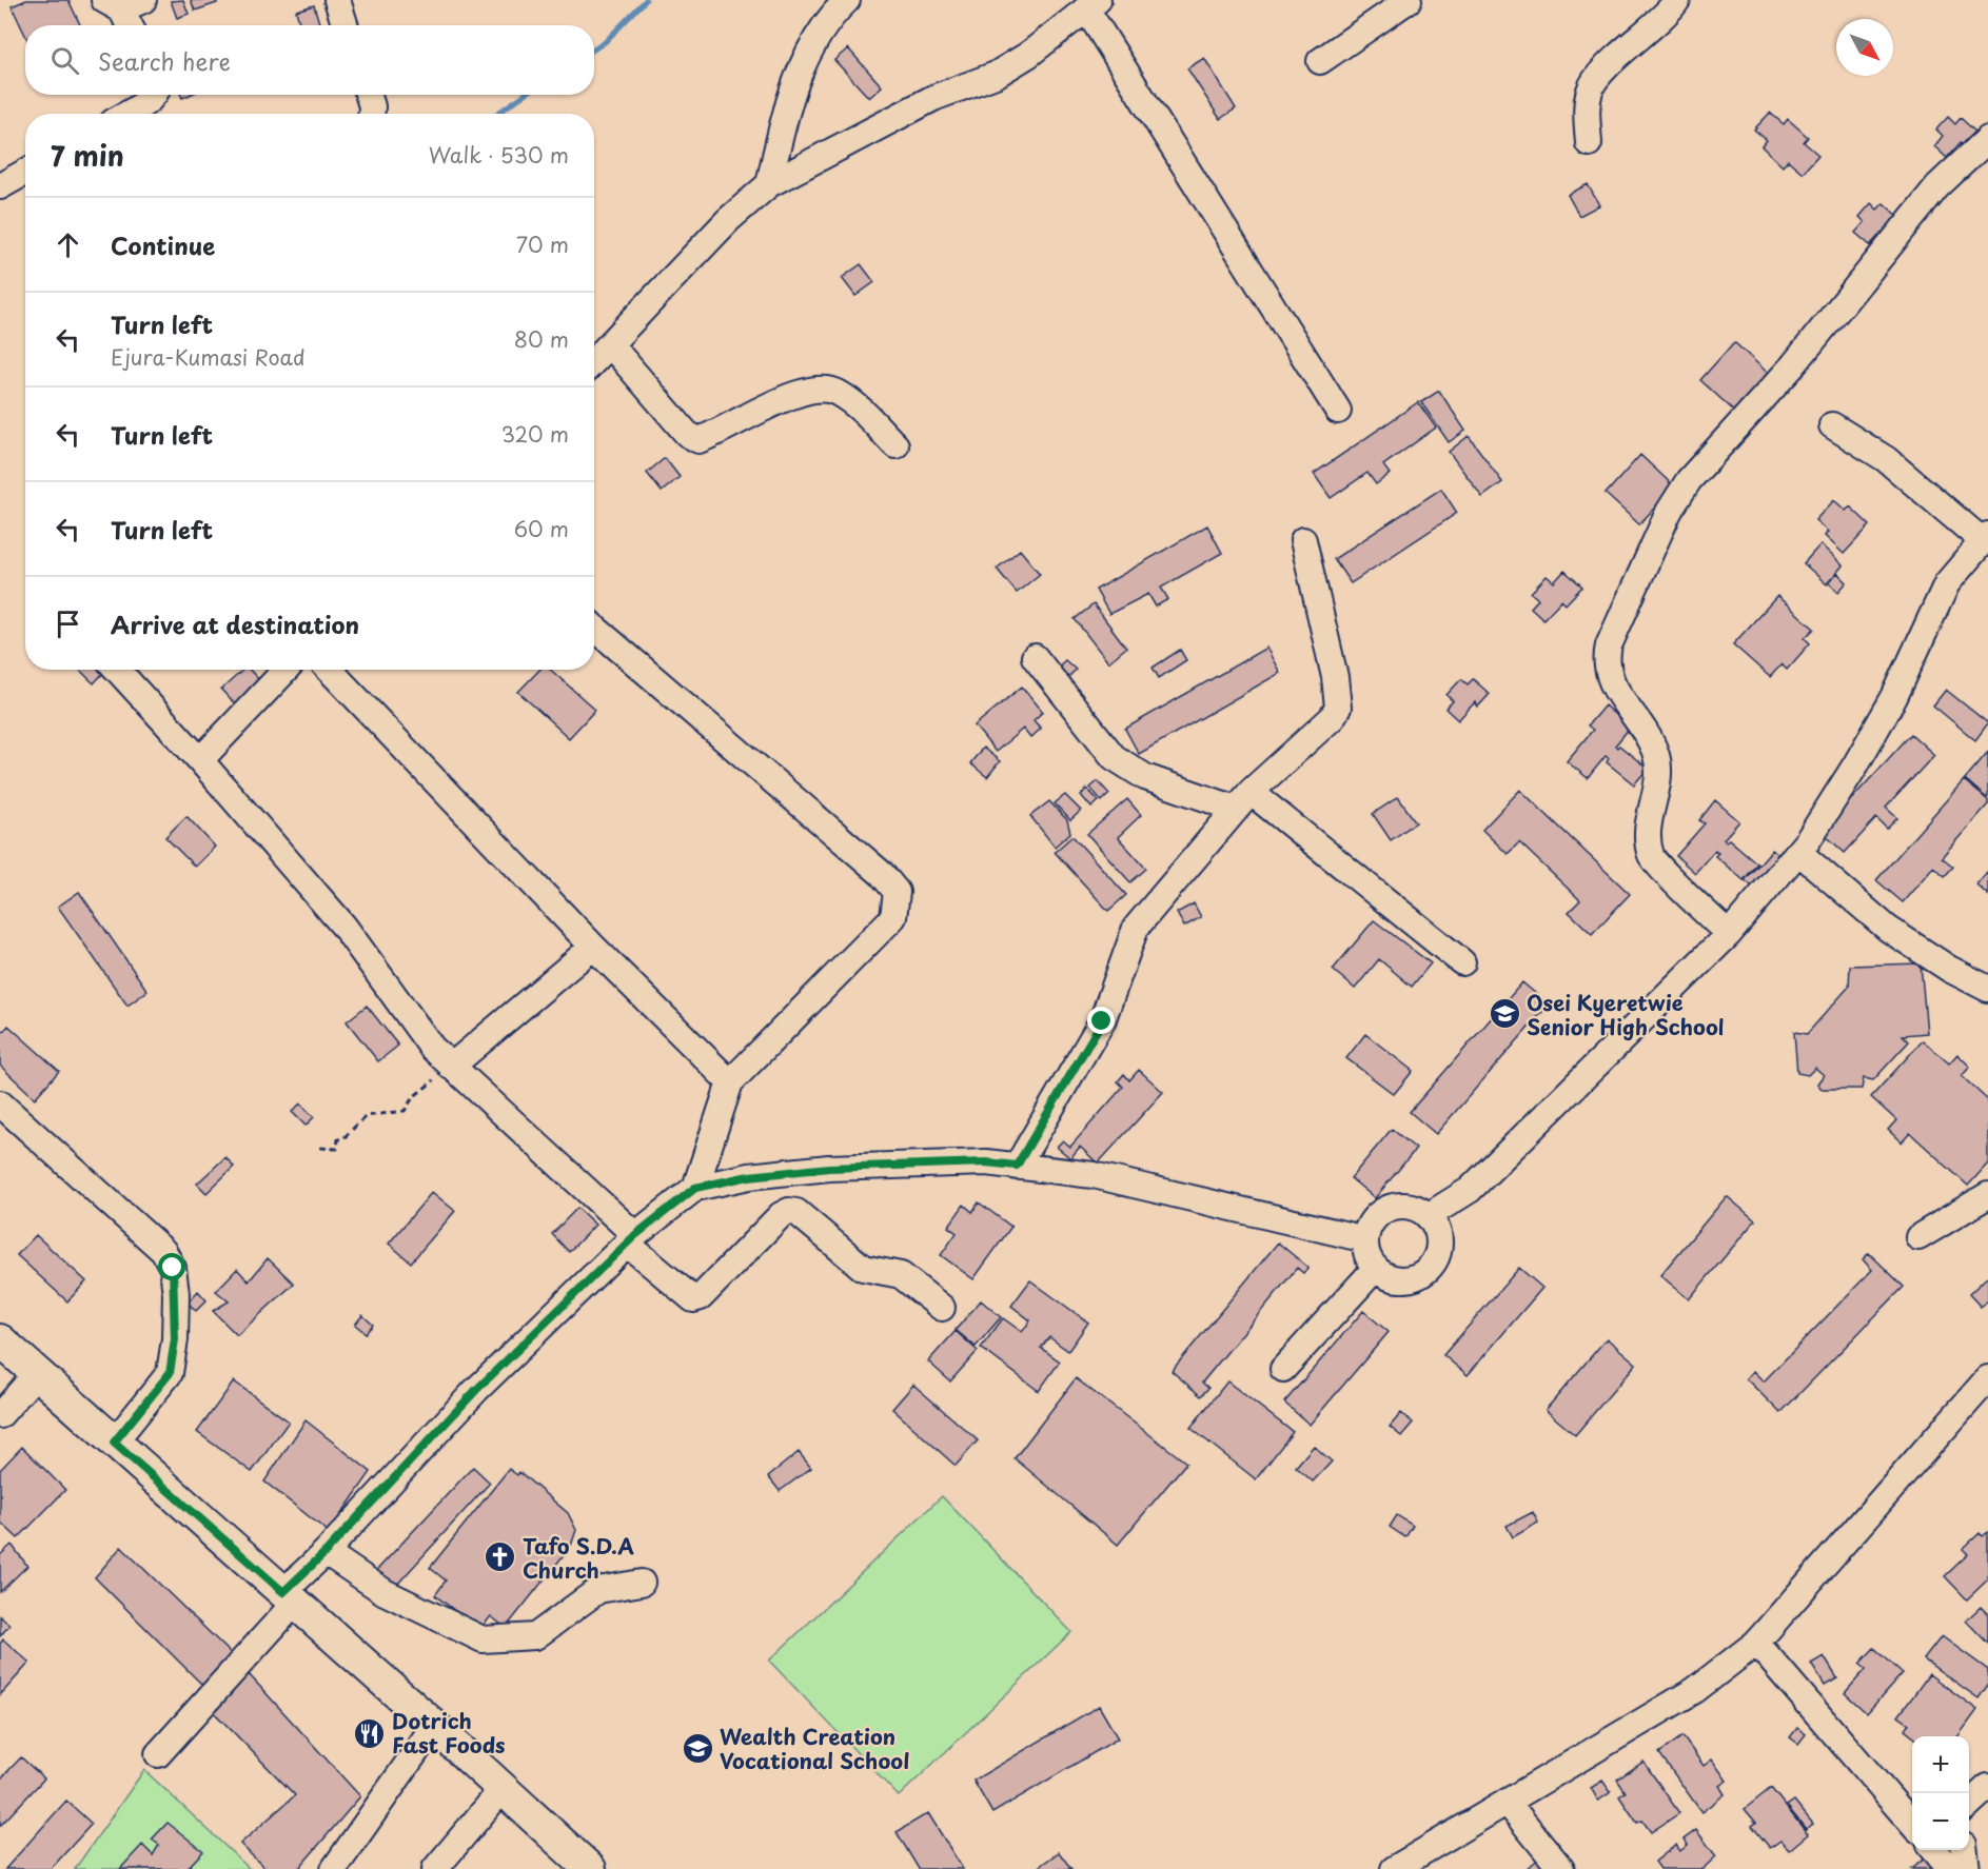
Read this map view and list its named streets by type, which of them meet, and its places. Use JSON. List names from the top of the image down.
{
  "places": {
    "school or university": ["Osei Kyeretwie Senior High School", "Wealth Creation Vocational School"],
    "church": ["Tafo S.D.A Church"],
    "restaurant": ["Dotrich Fast Foods"]
  },
  "north": "bottom right",
  "page": {
    "search": "Search here",
    "heading": ["7 min", "Walk · 530 m"],
    "list": [
      ["Continue", "70 m"],
      ["Turn left", "Ejura-Kumasi Road", "80 m"],
      ["Turn left", "320 m"],
      ["Turn left", "60 m"],
      "Arrive at destination"
    ],
    "map_buttons": ["+", "−"]
  }
}
